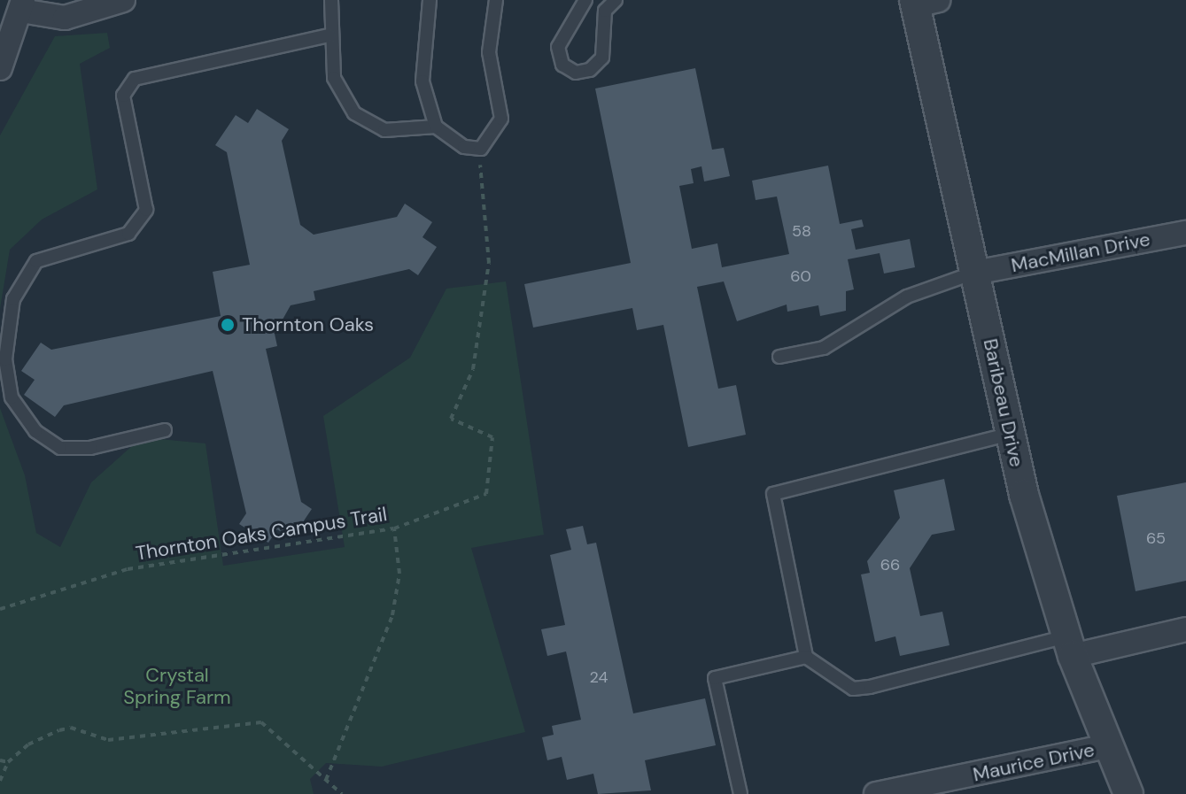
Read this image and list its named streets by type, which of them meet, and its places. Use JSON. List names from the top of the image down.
{
  "streets": {
    "street": ["MacMillan Drive", "Baribeau Drive", "Maurice Drive"],
    "path": ["Thornton Oaks Campus Trail"]
  },
  "crossings": [
    ["MacMillan Drive", "Baribeau Drive"],
    ["Baribeau Drive", "Maurice Drive"]
  ],
  "parks": ["Crystal Spring Farm"],
  "places": ["Thornton Oaks"],
  "house_numbers": [
    "58",
    "60",
    "65",
    "66",
    "24"
  ]
}
